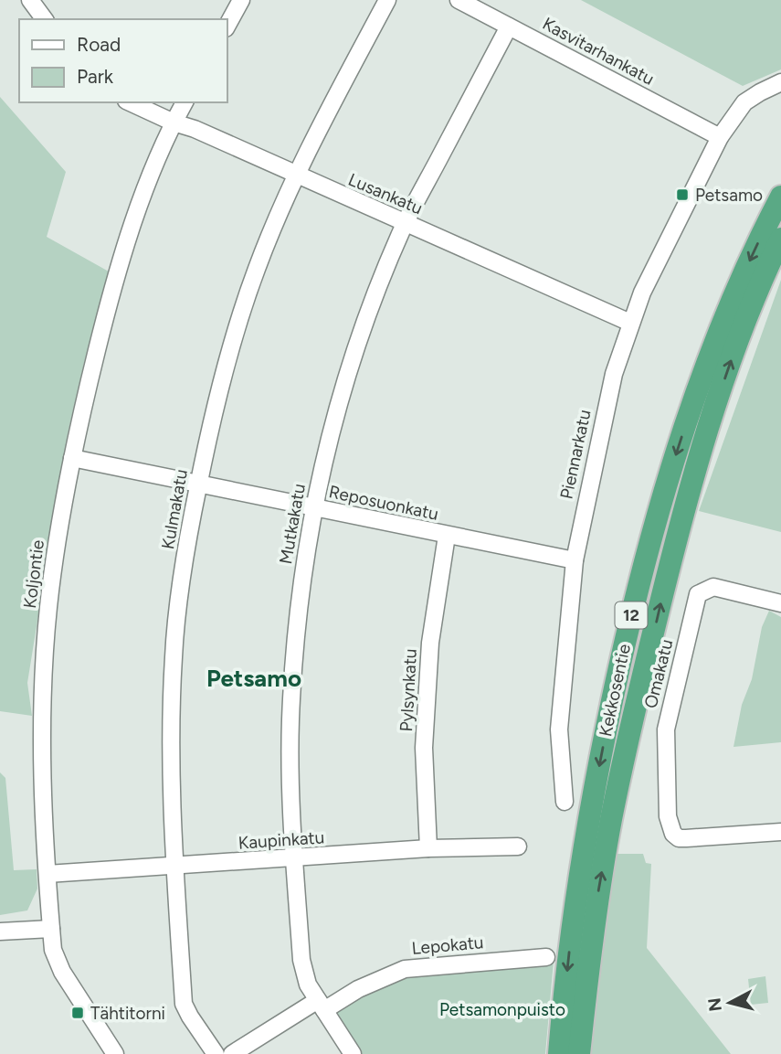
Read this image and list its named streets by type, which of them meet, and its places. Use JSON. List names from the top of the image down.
{
  "streets": {
    "highway": ["12", "Kekkosentie"],
    "street": [
      "Kasvitarhankatu",
      "Lusankatu",
      "Piennarkatu",
      "Reposuonkatu",
      "Kulmakatu",
      "Mutkakatu",
      "Koljontie",
      "Omakatu",
      "Pylsynkatu",
      "Kaupinkatu",
      "Lepokatu"
    ]
  },
  "crossings": [
    ["Kasvitarhankatu", "Piennarkatu"],
    ["Kasvitarhankatu", "Mutkakatu"],
    ["Lusankatu", "Piennarkatu"],
    ["Lusankatu", "Kulmakatu"],
    ["Lusankatu", "Mutkakatu"],
    ["Lusankatu", "Koljontie"],
    ["Piennarkatu", "Reposuonkatu"],
    ["Reposuonkatu", "Kulmakatu"],
    ["Reposuonkatu", "Mutkakatu"],
    ["Reposuonkatu", "Koljontie"],
    ["Reposuonkatu", "Pylsynkatu"],
    ["Kulmakatu", "Kaupinkatu"],
    ["Mutkakatu", "Kaupinkatu"],
    ["Mutkakatu", "Lepokatu"],
    ["Koljontie", "Kaupinkatu"],
    ["Pylsynkatu", "Kaupinkatu"]
  ],
  "districts": ["Petsamo"],
  "parks": ["Petsamonpuisto"],
  "places": {
    "transit": ["Petsamo", "Tähtitorni"]
  },
  "legend": ["Road", "Park"],
  "north": "left"
}
